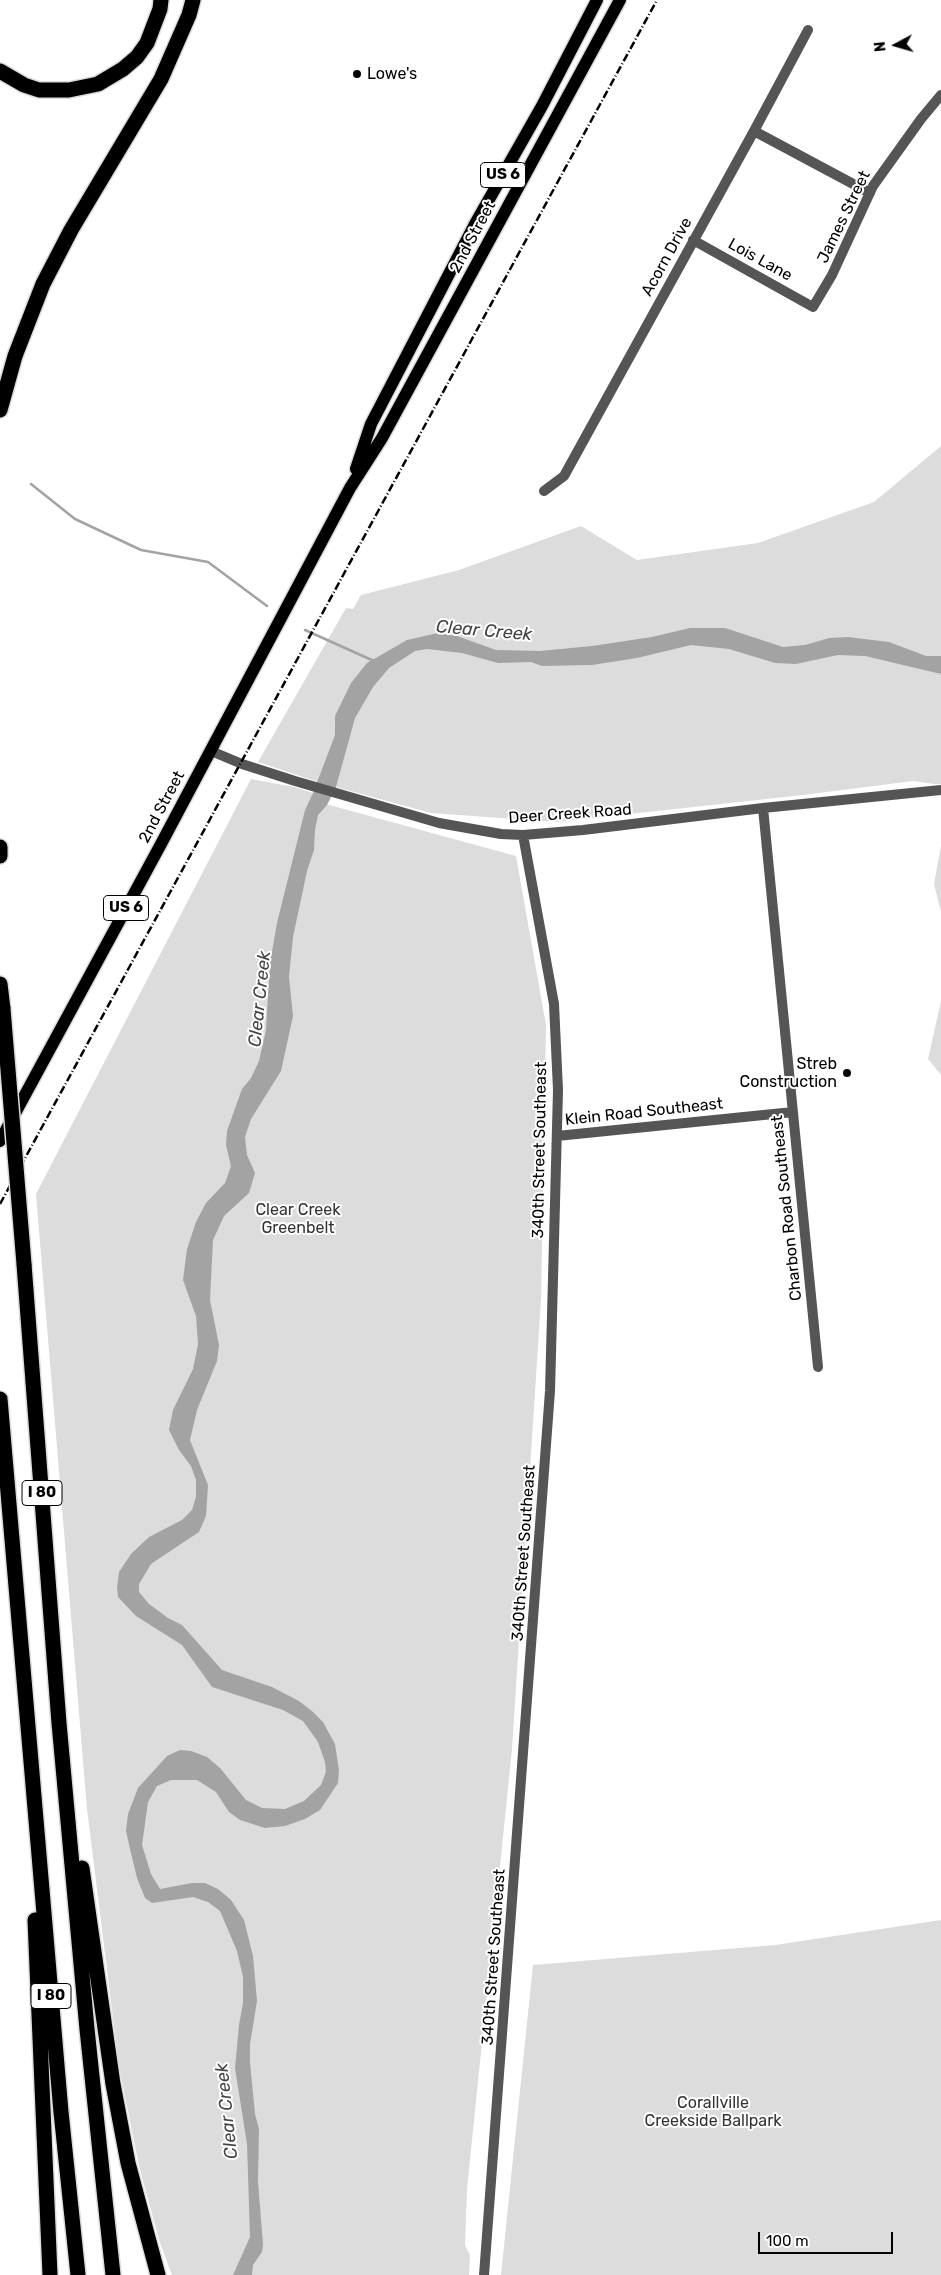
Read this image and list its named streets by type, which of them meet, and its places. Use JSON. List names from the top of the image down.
{
  "streets": {
    "highway": ["I 80"],
    "main road": ["US 6", "2nd Street"],
    "street": [
      "James Street",
      "Acorn Drive",
      "Lois Lane",
      "Deer Creek Road",
      "Klein Road Southeast",
      "340th Street Southeast",
      "Charbon Road Southeast"
    ]
  },
  "crossings": [
    ["James Street", "Lois Lane"],
    ["2nd Street", "Deer Creek Road"],
    ["Acorn Drive", "Lois Lane"],
    ["Deer Creek Road", "340th Street Southeast"],
    ["Deer Creek Road", "Charbon Road Southeast"],
    ["Klein Road Southeast", "340th Street Southeast"],
    ["Klein Road Southeast", "Charbon Road Southeast"]
  ],
  "water": ["Clear Creek"],
  "parks": ["Clear Creek Greenbelt", "Corallville Creekside Ballpark"],
  "places": ["Lowe's", "Streb Construction"],
  "scale_bar": "100 m",
  "north": "left"
}
